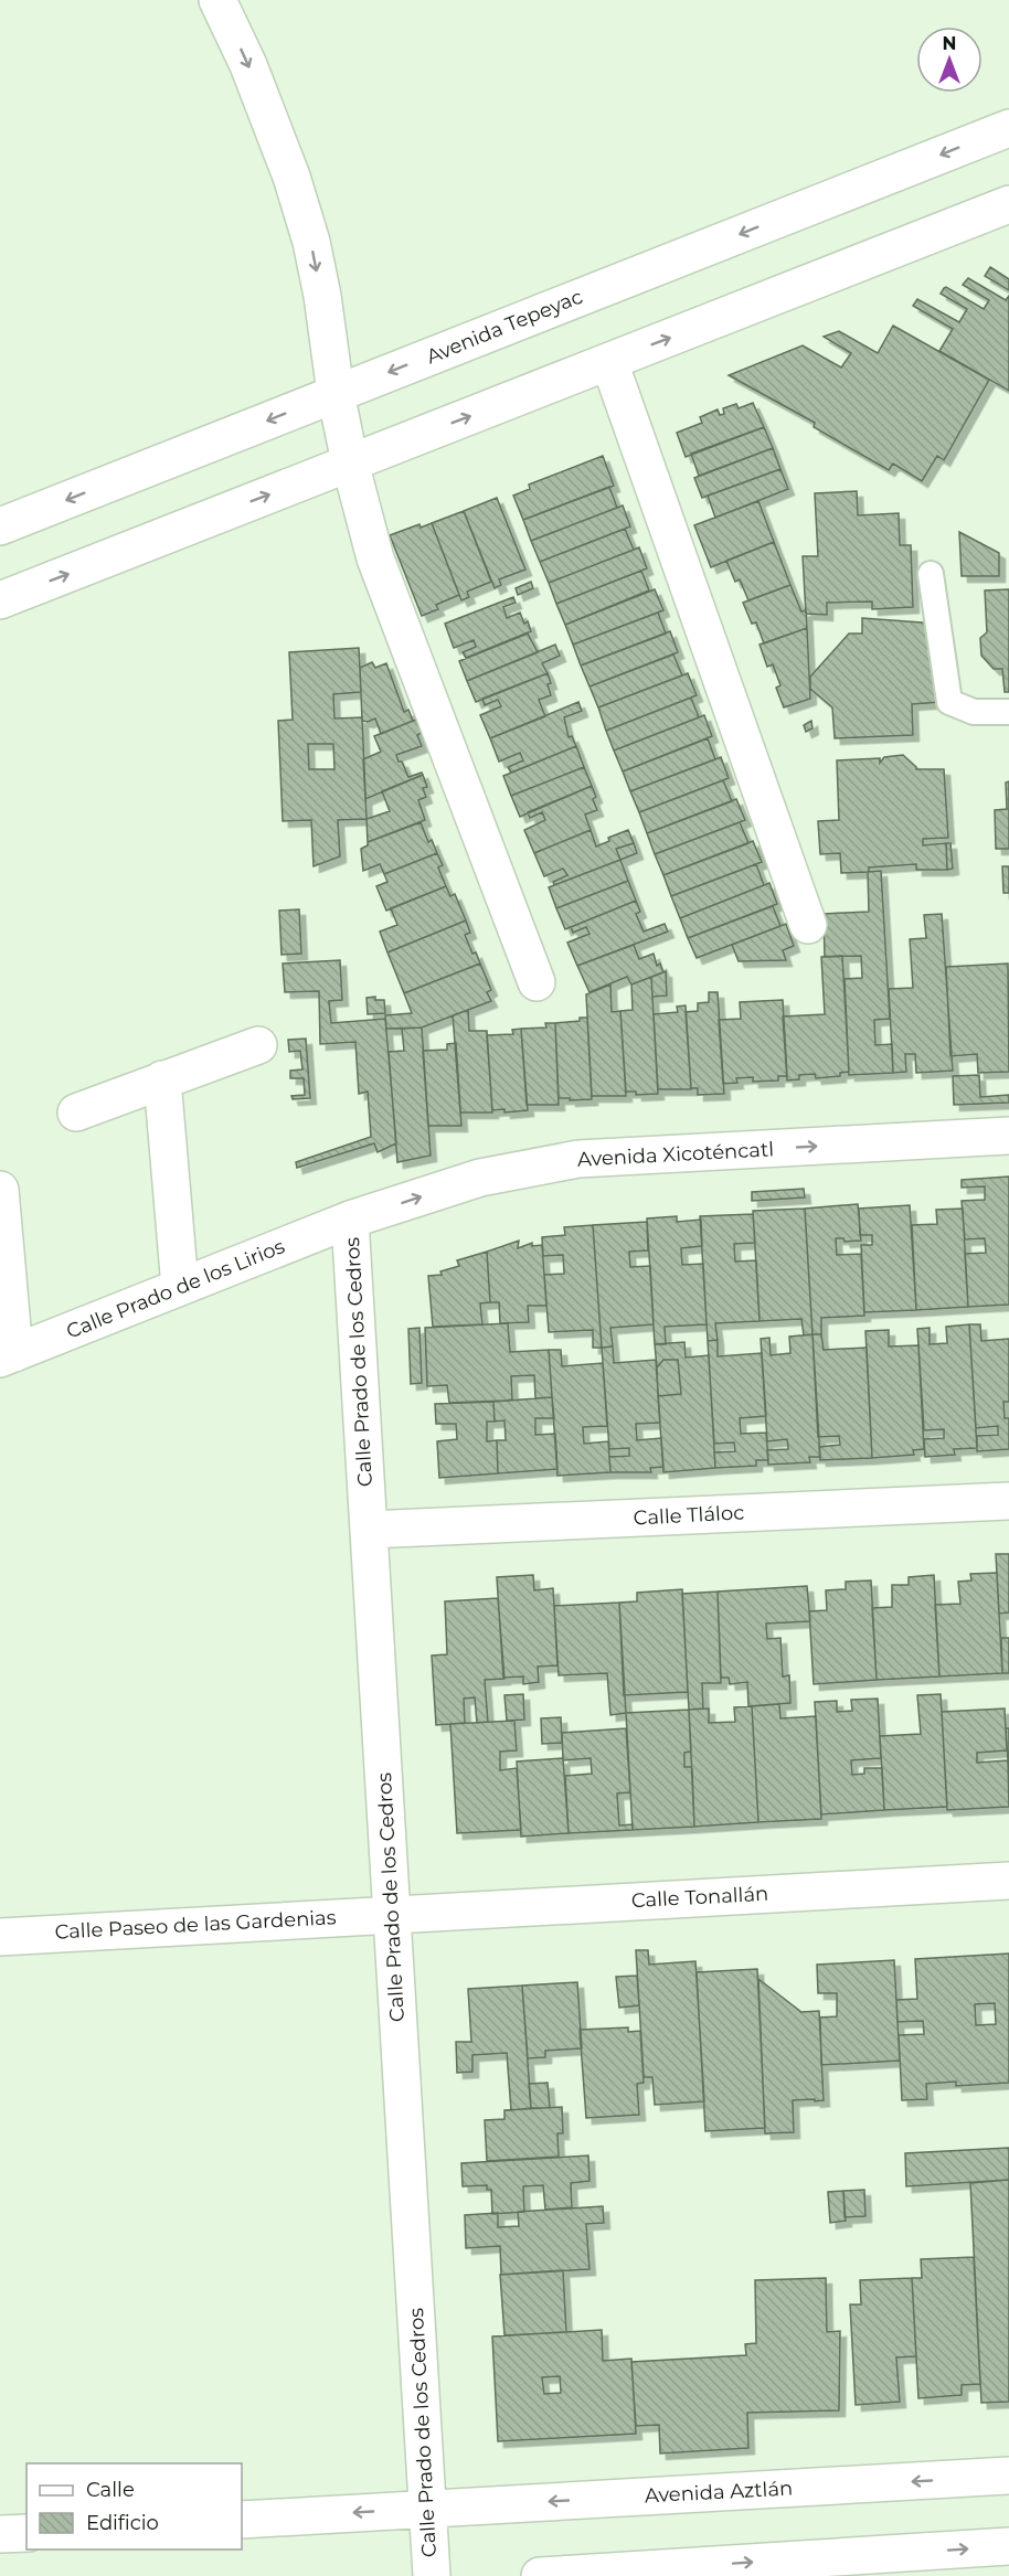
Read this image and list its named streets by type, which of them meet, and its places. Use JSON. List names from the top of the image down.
{
  "streets": {
    "street": [
      "Avenida Tepeyac",
      "Avenida Xicoténcatl",
      "Calle Prado de los Lirios",
      "Calle Prado de los Cedros",
      "Calle Tláloc",
      "Calle Tonallán",
      "Calle Paseo de las Gardenias",
      "Avenida Aztlán"
    ]
  },
  "crossings": [
    ["Avenida Xicoténcatl", "Calle Prado de los Lirios"],
    ["Avenida Xicoténcatl", "Calle Prado de los Cedros"],
    ["Calle Prado de los Lirios", "Calle Prado de los Cedros"],
    ["Calle Prado de los Cedros", "Calle Tláloc"],
    ["Calle Prado de los Cedros", "Calle Tonallán"],
    ["Calle Prado de los Cedros", "Calle Paseo de las Gardenias"],
    ["Calle Prado de los Cedros", "Avenida Aztlán"],
    ["Calle Tonallán", "Calle Paseo de las Gardenias"]
  ],
  "one_way": ["Avenida Xicoténcatl"],
  "legend": ["Calle", "Edificio"],
  "north": "top"
}
